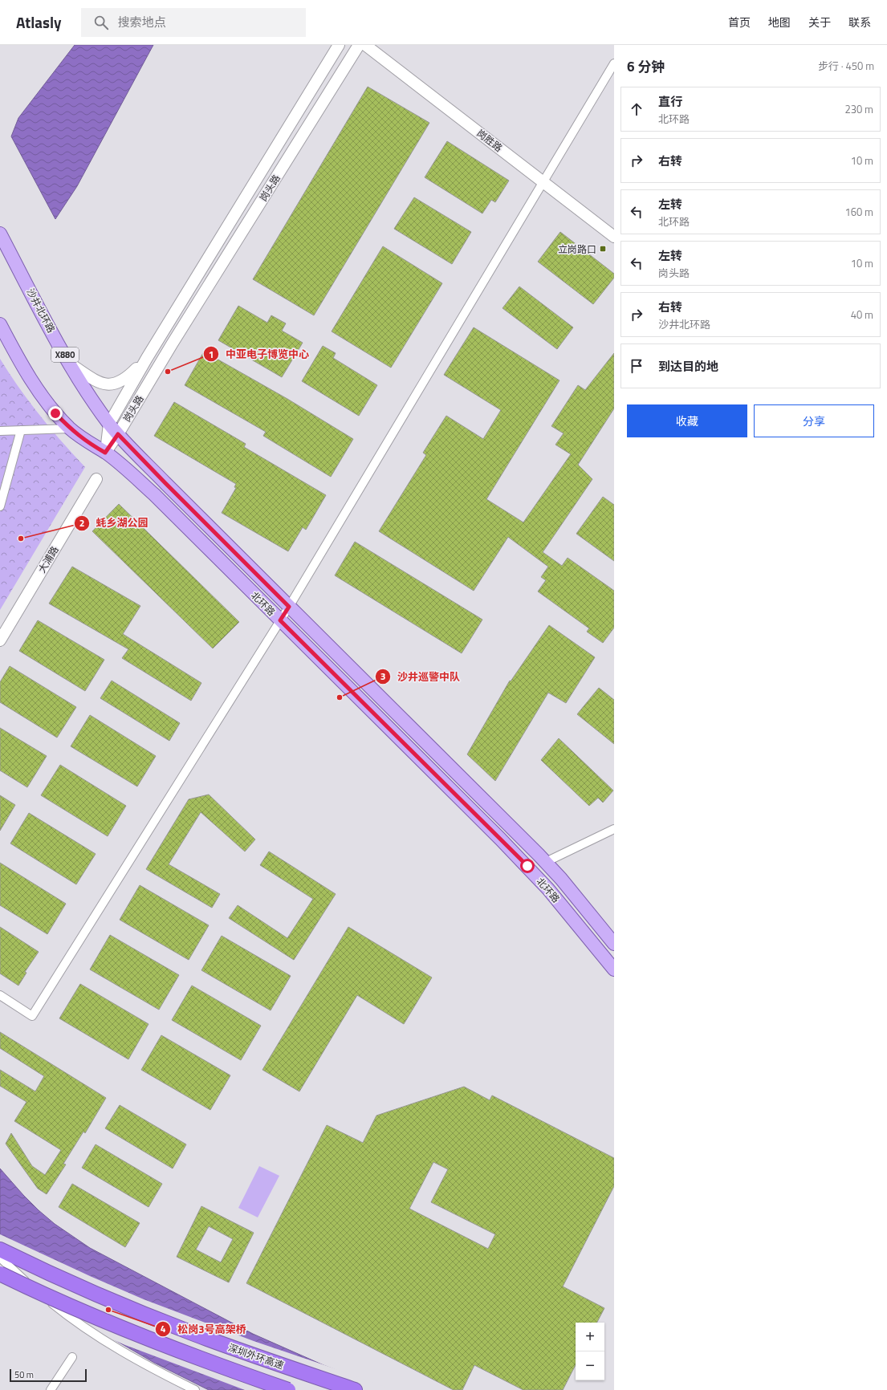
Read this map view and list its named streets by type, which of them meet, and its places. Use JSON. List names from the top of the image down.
{
  "streets": {
    "highway": ["深圳外环高速"],
    "main road": ["沙井北环路", "X880", "北环路"],
    "street": ["岗胜路", "岗头路", "大浦路"]
  },
  "crossings": [
    ["岗头路", "沙井北环路"],
    ["岗头路", "北环路"],
    ["沙井北环路", "北环路"]
  ],
  "places": {
    "transit": ["立岗路口"],
    "other": [
      "中亚电子博览中心",
      "蚝乡湖公园",
      "沙井巡警中队",
      "松岗3号高架桥"
    ]
  },
  "scale_bar": "50 m",
  "page": {
    "header": "Atlasly",
    "search": "搜索地点",
    "nav": [
      "首页",
      "地图",
      "关于",
      "联系"
    ],
    "heading": ["6 分钟", "步行 · 450 m"],
    "list": [
      ["直行", "北环路", "230 m"],
      ["右转", "10 m"],
      ["左转", "北环路", "160 m"],
      ["左转", "岗头路", "10 m"],
      ["右转", "沙井北环路", "40 m"],
      "到达目的地"
    ],
    "buttons": ["收藏", "分享"],
    "map_buttons": ["+", "−"],
    "scale": "50 m"
  }
}
